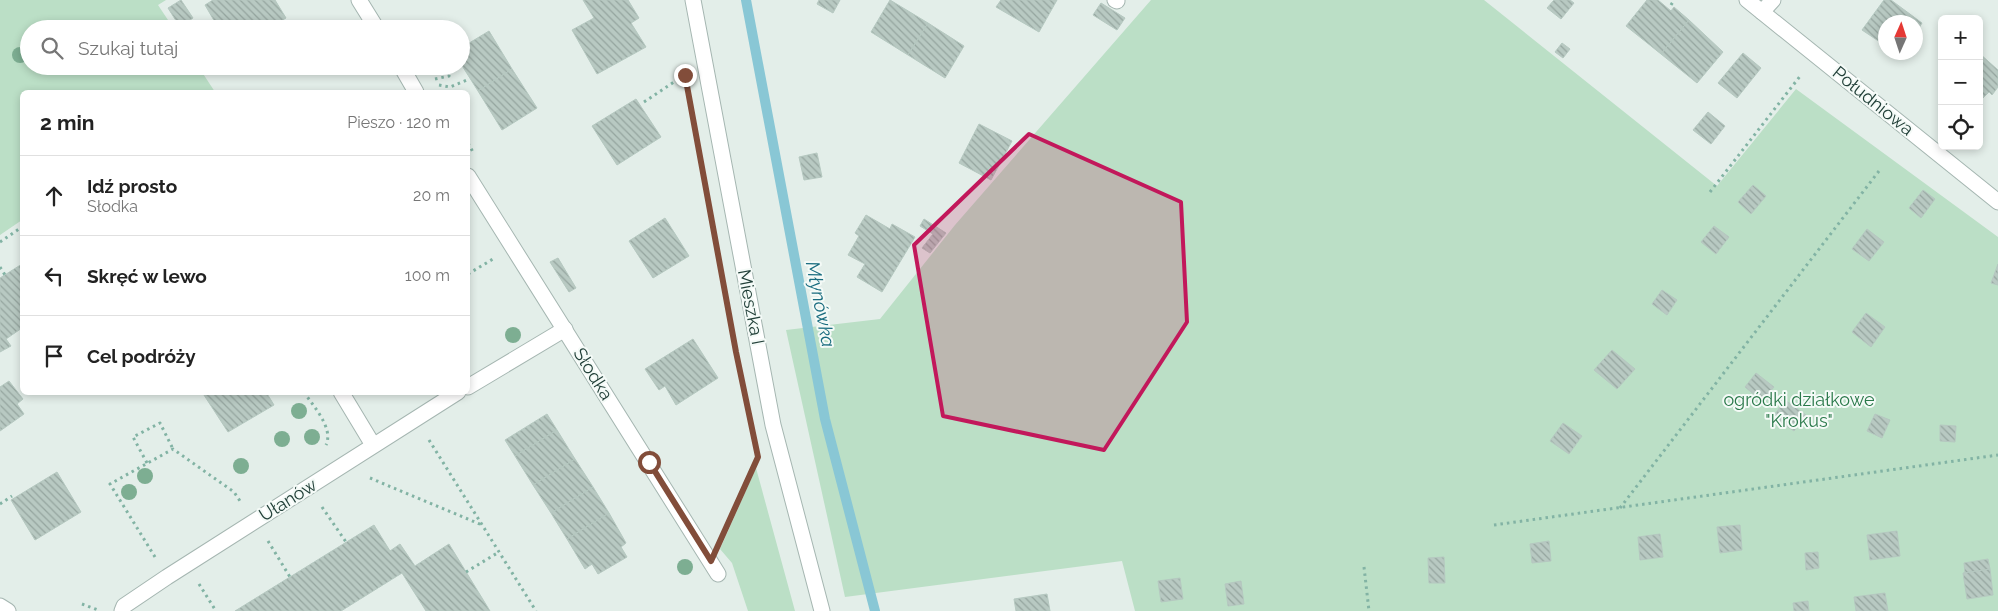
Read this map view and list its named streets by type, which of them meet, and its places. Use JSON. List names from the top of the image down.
{
  "streets": {
    "street": [
      "Południowa",
      "Mieszka I",
      "Słodka",
      "Ułanów"
    ]
  },
  "water": ["Młynówka"],
  "parks": ["ogródki działkowe \"Krokus\""],
  "north": "top",
  "page": {
    "map_buttons": ["+", "−"],
    "search": "Szukaj tutaj",
    "heading": ["2 min", "Pieszo · 120 m"],
    "list": [
      ["Idź prosto", "Słodka", "20 m"],
      ["Skręć w lewo", "100 m"],
      "Cel podróży"
    ]
  }
}
